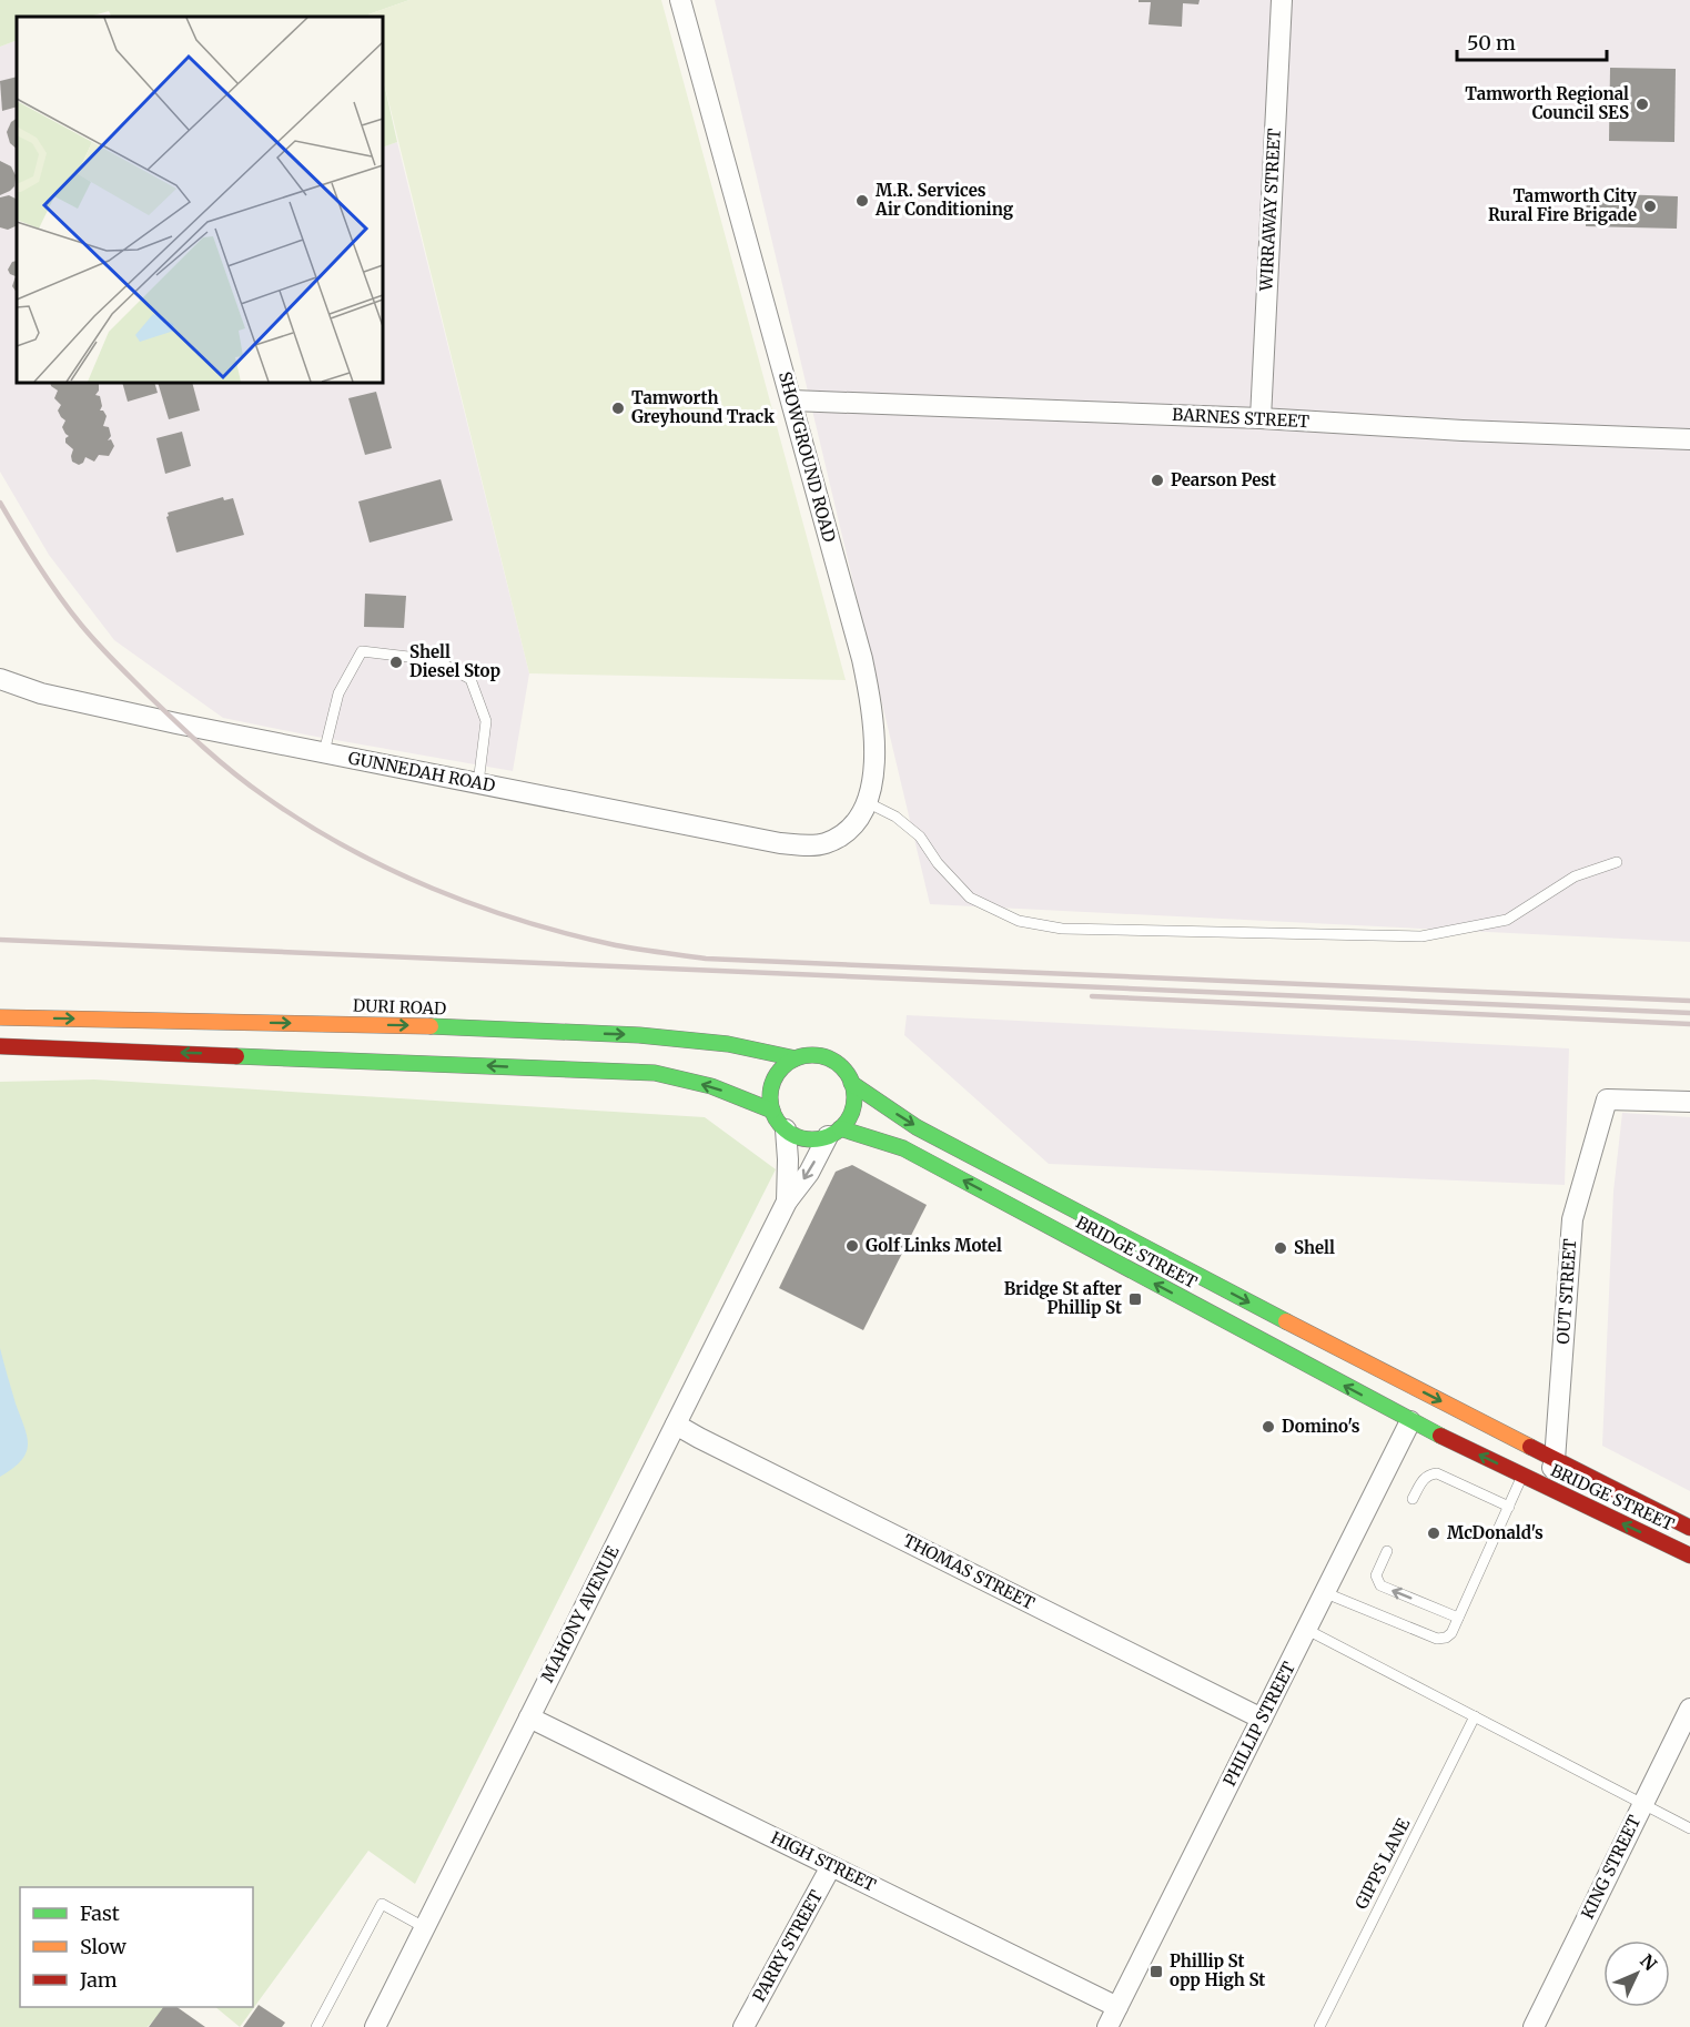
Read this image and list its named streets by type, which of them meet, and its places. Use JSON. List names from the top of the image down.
{
  "streets": {
    "main road": ["DURI ROAD", "BRIDGE STREET"],
    "street": [
      "WIRRAWAY STREET",
      "BARNES STREET",
      "SHOWGROUND ROAD",
      "GUNNEDAH ROAD",
      "OUT STREET",
      "THOMAS STREET",
      "MAHONY AVENUE",
      "PHILLIP STREET",
      "HIGH STREET",
      "KING STREET",
      "PARRY STREET"
    ],
    "lane": ["GIPPS LANE"]
  },
  "crossings": [
    ["WIRRAWAY STREET", "BARNES STREET"],
    ["BARNES STREET", "SHOWGROUND ROAD"],
    ["SHOWGROUND ROAD", "GUNNEDAH ROAD"],
    ["DURI ROAD", "BRIDGE STREET"],
    ["DURI ROAD", "MAHONY AVENUE"],
    ["BRIDGE STREET", "OUT STREET"],
    ["BRIDGE STREET", "MAHONY AVENUE"],
    ["BRIDGE STREET", "PHILLIP STREET"],
    ["THOMAS STREET", "MAHONY AVENUE"],
    ["THOMAS STREET", "PHILLIP STREET"],
    ["MAHONY AVENUE", "HIGH STREET"],
    ["PHILLIP STREET", "HIGH STREET"],
    ["HIGH STREET", "PARRY STREET"]
  ],
  "places": {
    "other": [
      "Tamworth Regional Council SES",
      "M.R. Services Air Conditioning",
      "Tamworth City Rural Fire Brigade",
      "Tamworth Greyhound Track",
      "Pearson Pest",
      "Shell Diesel Stop",
      "Golf Links Motel",
      "Shell",
      "Domino's",
      "McDonald's"
    ],
    "transit": ["Bridge St after Phillip St", "Phillip St opp High St"]
  },
  "legend": ["Fast", "Slow", "Jam"],
  "scale_bar": "50 m",
  "north": "top right"
}
